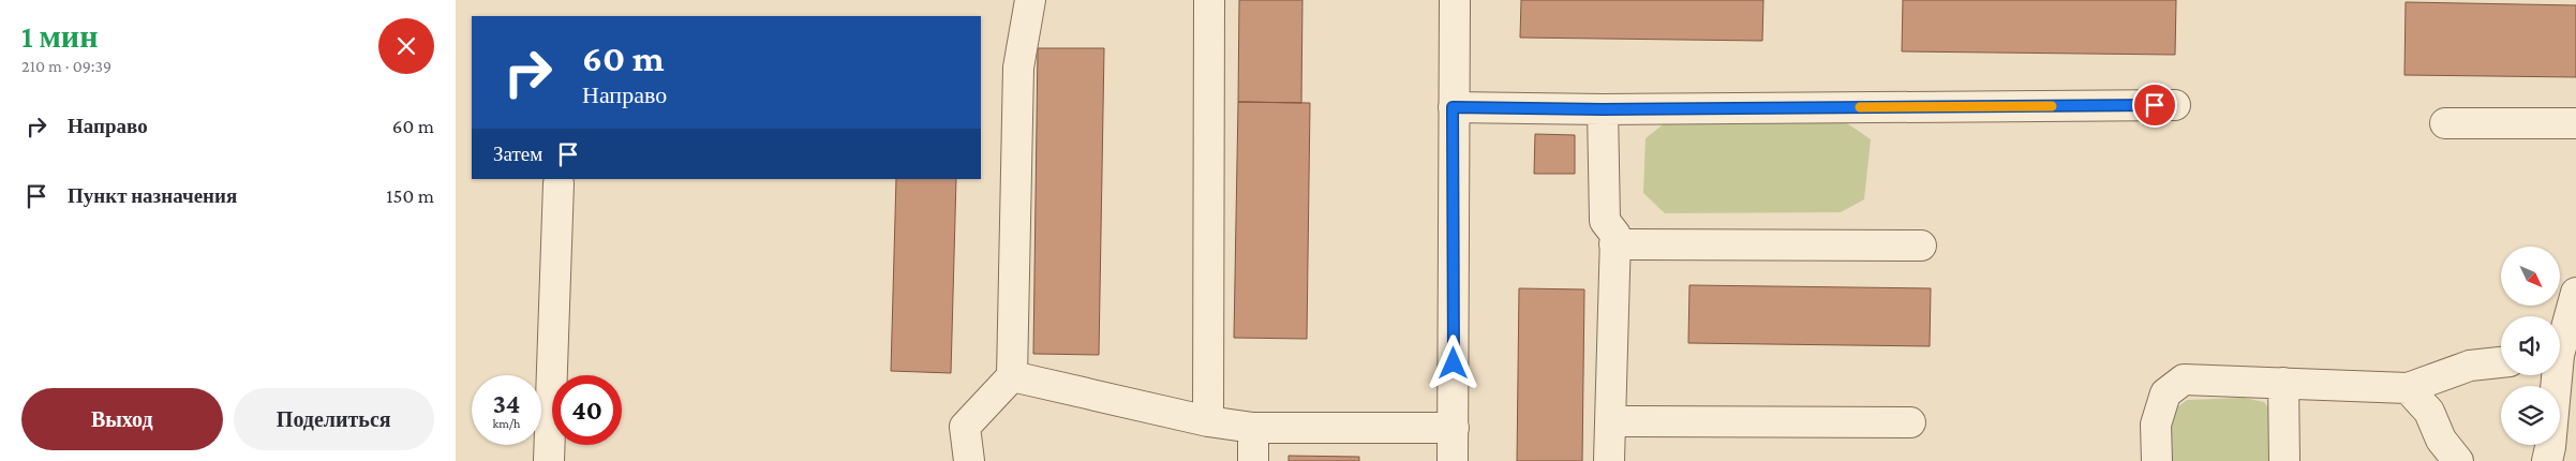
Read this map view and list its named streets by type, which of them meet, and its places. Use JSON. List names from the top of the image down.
{
  "north": "bottom right",
  "page": {
    "heading": ["1 мин", "210 m · 09:39"],
    "turn": ["60 m", "Направо"],
    "list": [
      {
        "name": "Направо",
        "value": "60 m"
      },
      {
        "name": "Пункт назначения",
        "value": "150 m"
      }
    ],
    "then": "Затем",
    "speed": "34 km/h",
    "limit": "40",
    "buttons": ["Выход", "Поделиться"]
  }
}
